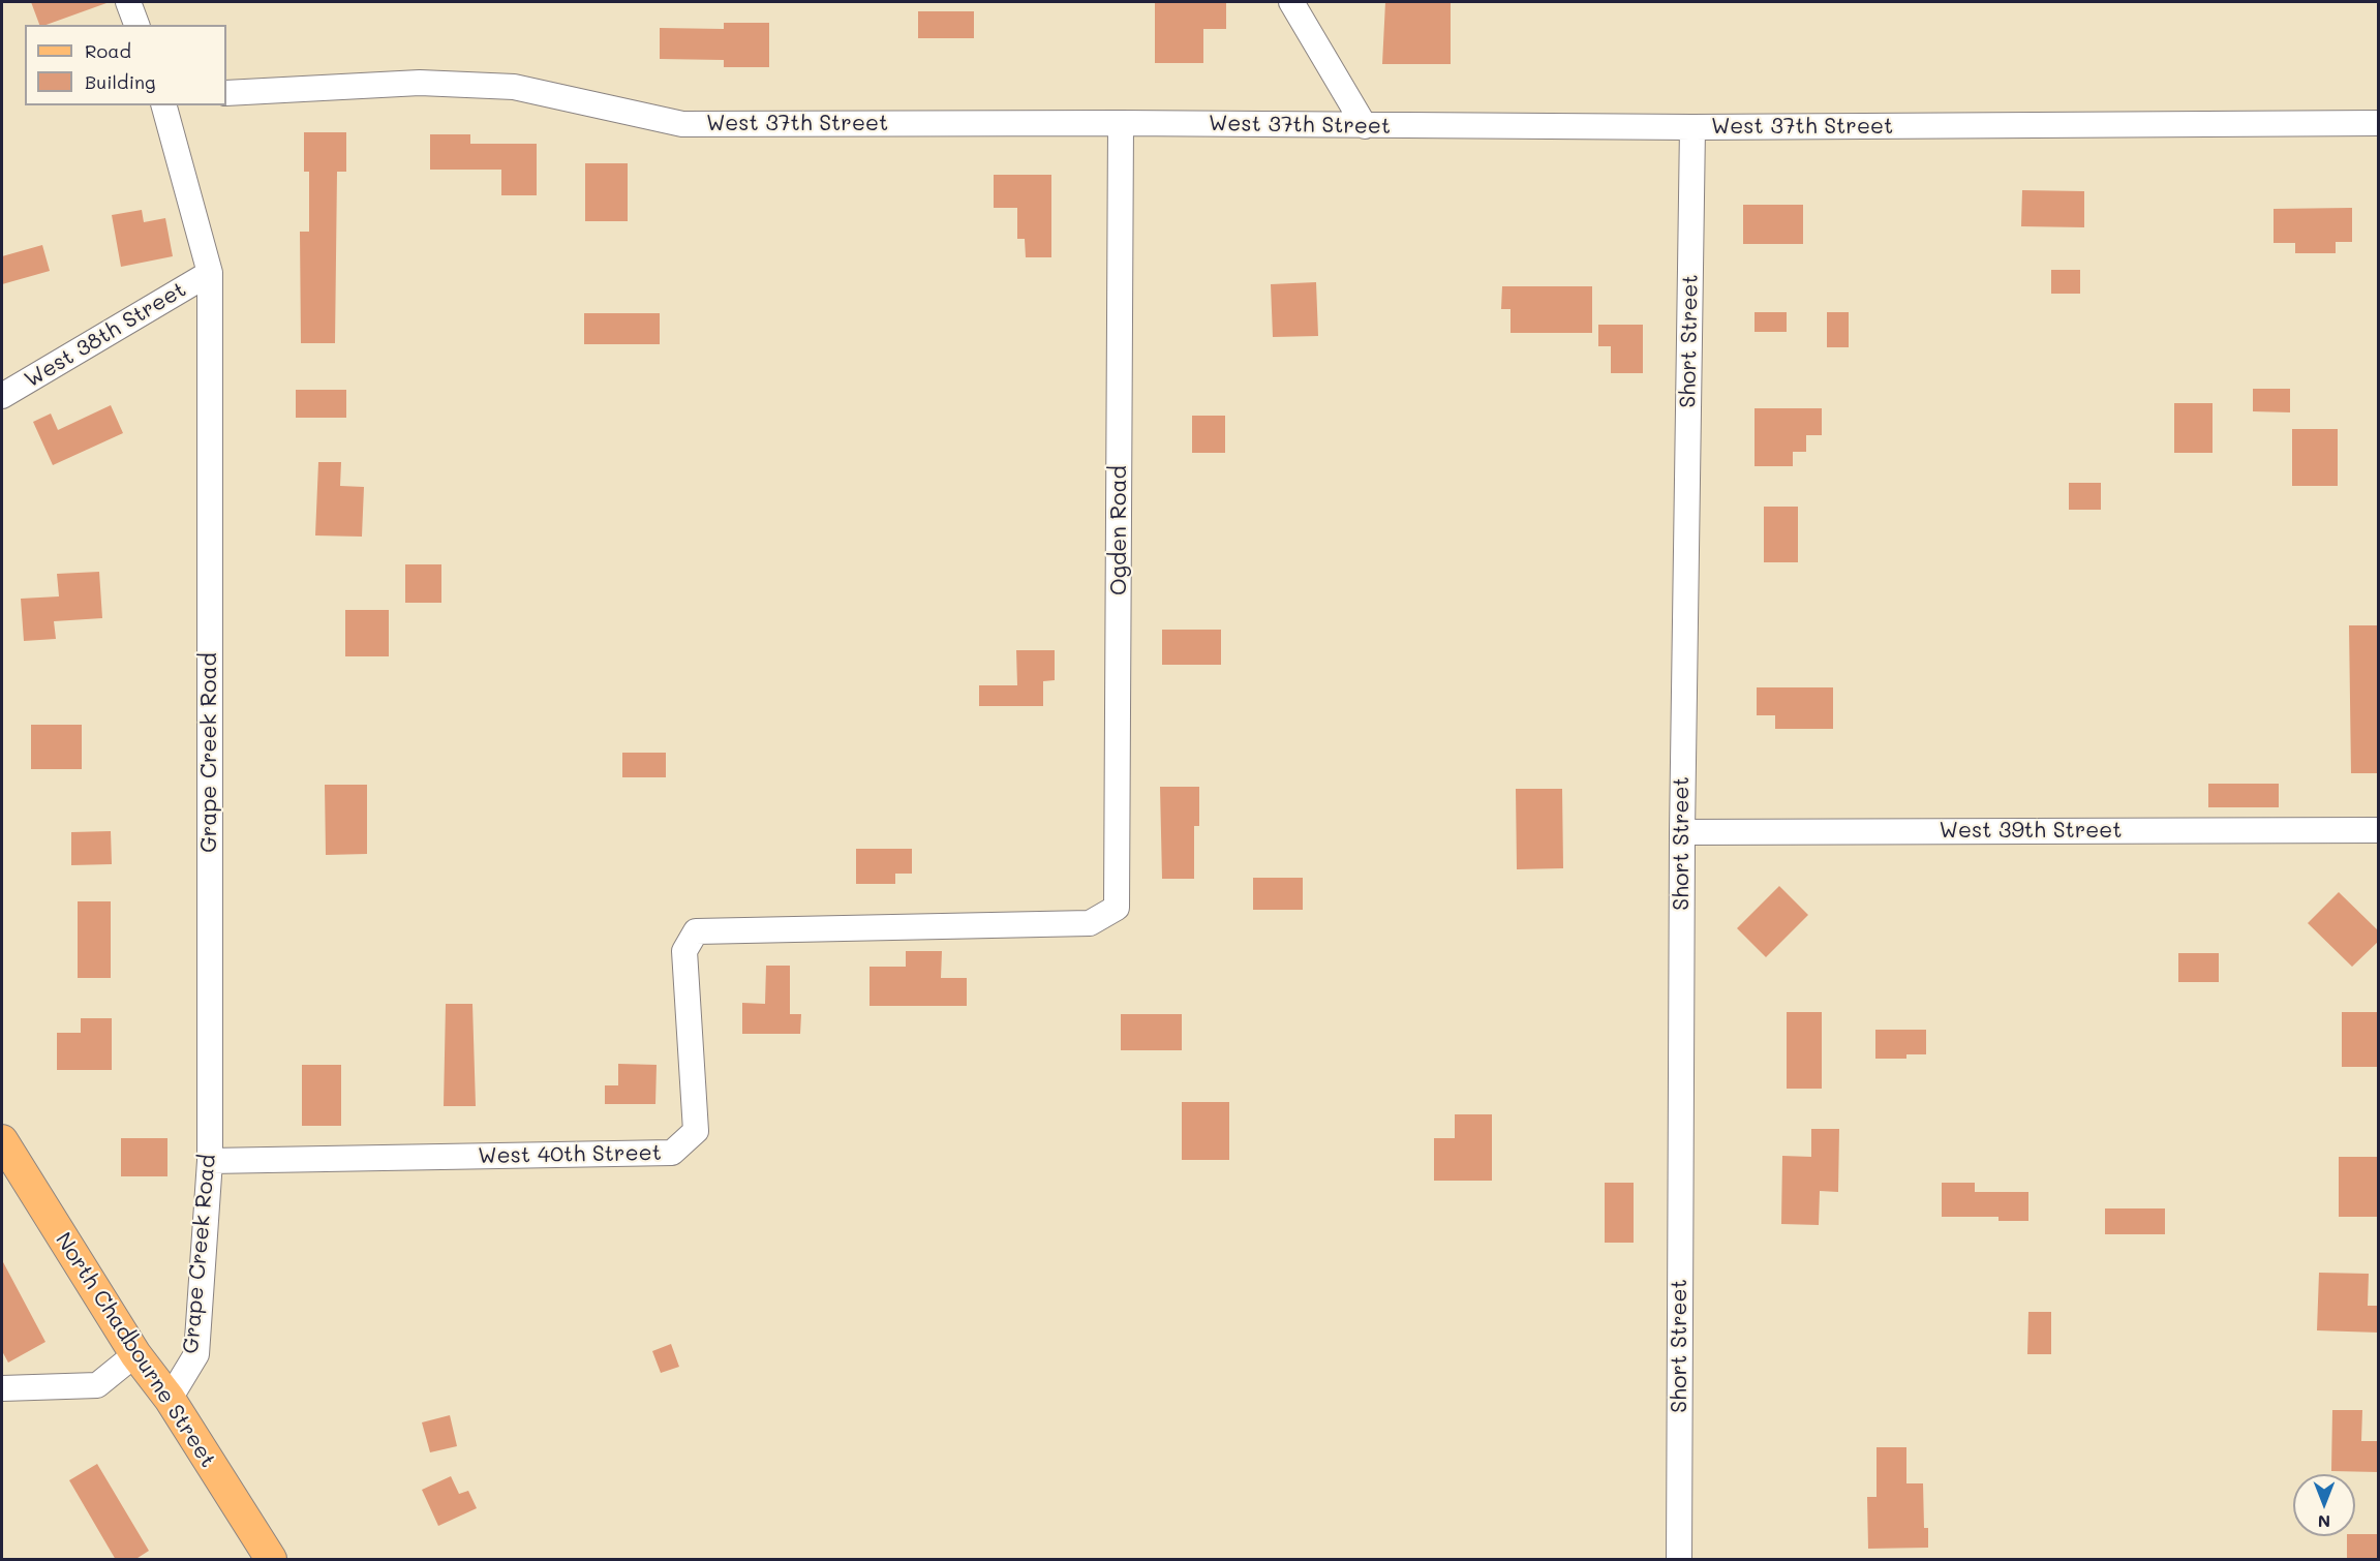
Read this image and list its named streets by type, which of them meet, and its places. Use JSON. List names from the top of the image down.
{
  "streets": {
    "main road": ["North Chadbourne Street"],
    "street": [
      "West 37th Street",
      "West 38th Street",
      "Short Street",
      "Ogden Road",
      "Grape Creek Road",
      "West 39th Street",
      "West 40th Street"
    ]
  },
  "crossings": [
    ["West 37th Street", "Short Street"],
    ["West 37th Street", "Ogden Road"],
    ["West 38th Street", "Grape Creek Road"],
    ["Short Street", "West 39th Street"],
    ["Ogden Road", "West 40th Street"],
    ["Grape Creek Road", "West 40th Street"],
    ["Grape Creek Road", "North Chadbourne Street"]
  ],
  "legend": ["Road", "Building"],
  "north": "bottom"
}
